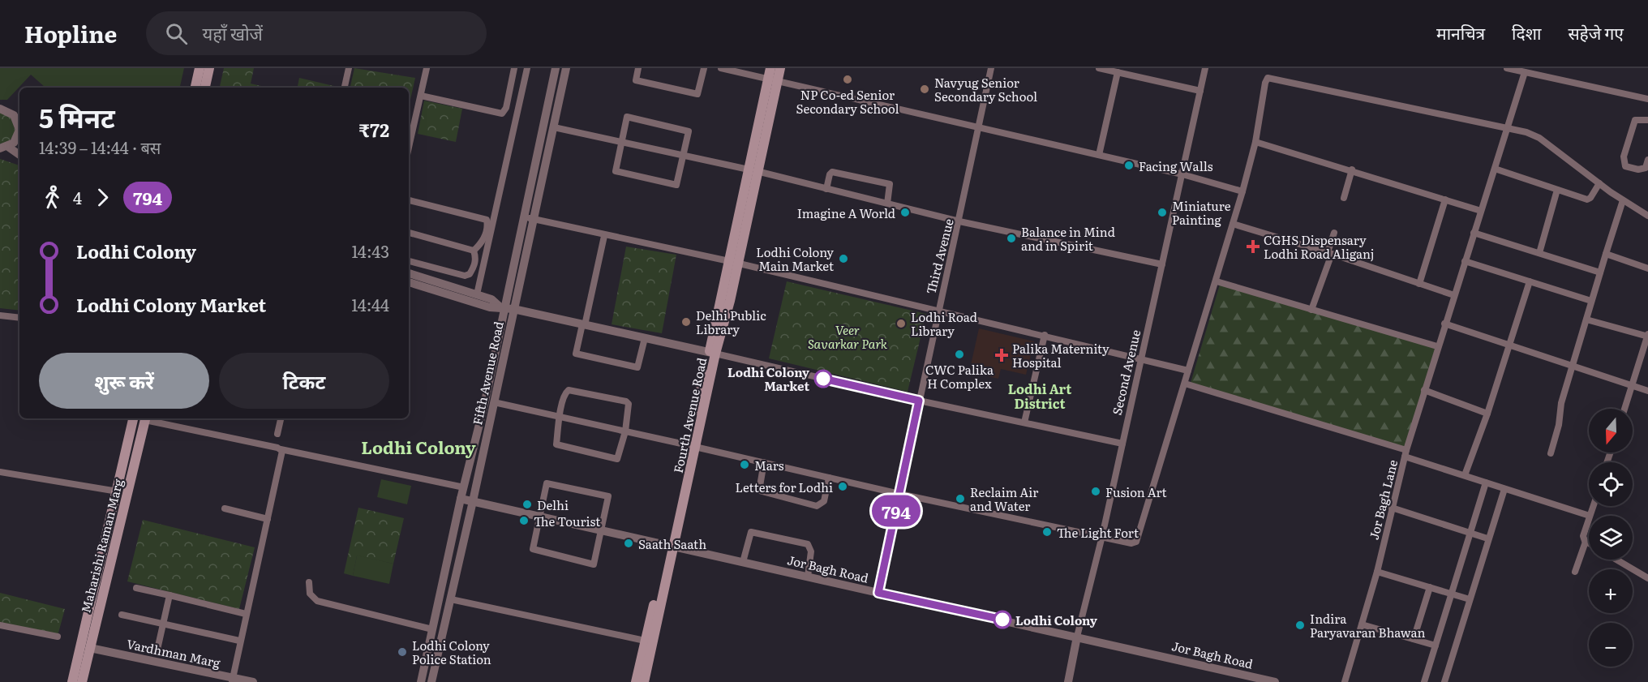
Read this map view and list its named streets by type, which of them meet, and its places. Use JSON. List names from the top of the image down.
{
  "streets": {
    "main road": ["Fourth Avenue Road", "Maharishi Raman Marg"],
    "street": [
      "Third Avenue",
      "Second Avenue",
      "Fifth Avenue Road",
      "Jor Bagh Lane",
      "Jor Bagh Road",
      "Vardhman Marg"
    ]
  },
  "crossings": [
    ["Third Avenue", "Jor Bagh Road"],
    ["Second Avenue", "Jor Bagh Road"],
    ["Fifth Avenue Road", "Jor Bagh Road"],
    ["Fourth Avenue Road", "Jor Bagh Road"],
    ["Maharishi Raman Marg", "Vardhman Marg"]
  ],
  "districts": ["Lodhi Art District", "Lodhi Colony"],
  "parks": ["Veer Savarkar Park"],
  "places": {
    "other": [
      "NP Co-ed Senior Secondary School",
      "Navyug Senior Secondary School",
      "Facing Walls",
      "Imagine A World",
      "Miniature Painting",
      "Balance in Mind and in Spirit",
      "Lodhi Colony Main Market",
      "Delhi Public Library",
      "Lodhi Road Library",
      "CWC Palika H Complex",
      "Lodhi Colony Market",
      "Mars",
      "Letters for Lodhi",
      "Fusion Art",
      "Reclaim Air and Water",
      "Delhi",
      "The Tourist",
      "The Light Fort",
      "Saath Saath",
      "Lodhi Colony",
      "Indira Paryavaran Bhawan",
      "Lodhi Colony Police Station"
    ],
    "health": ["CGHS Dispensary Lodhi Road Aliganj", "Palika Maternity Hospital"]
  },
  "lines": ["bus line 794"],
  "north": "bottom",
  "page": {
    "header": "Hopline",
    "search": "यहाँ खोजें",
    "nav": ["मानचित्र", "दिशा", "सहेजे गए"],
    "on_map": "794",
    "heading": ["5 मिनट", "14:39 – 14:44 · बस", "₹72"],
    "legs": ["4", "794"],
    "list": [
      {
        "name": "Lodhi Colony",
        "value": "14:43"
      },
      {
        "name": "Lodhi Colony Market",
        "value": "14:44"
      }
    ],
    "buttons": ["शुरू करें", "टिकट"],
    "map_buttons": ["+", "−"]
  }
}
